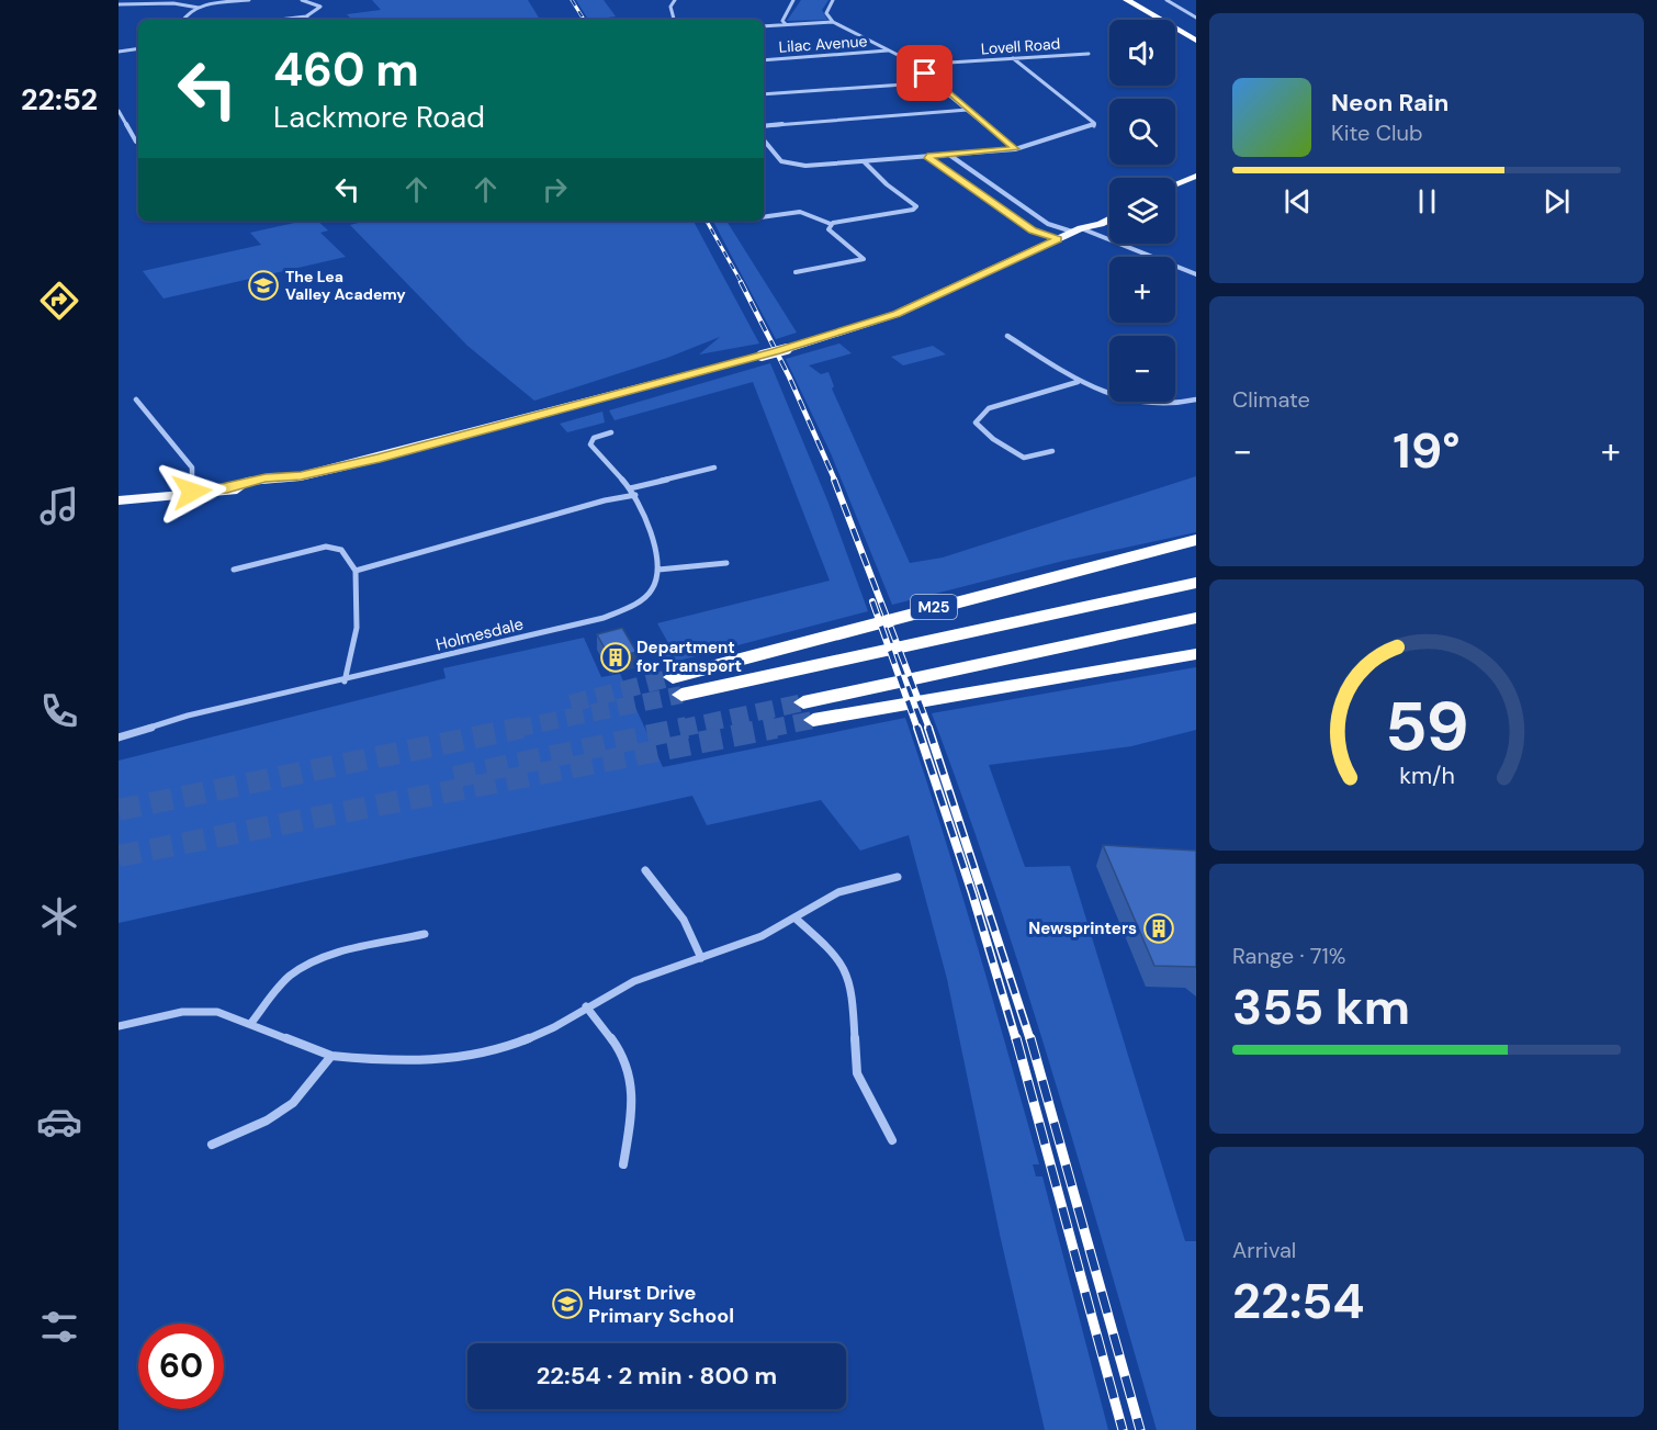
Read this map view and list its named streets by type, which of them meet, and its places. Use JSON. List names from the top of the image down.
{
  "streets": {
    "highway": ["M25"],
    "street": ["Lilac Avenue", "Lovell Road", "Holmesdale"]
  },
  "places": {
    "school or university": ["The Lea Valley Academy", "Hurst Drive Primary School"],
    "building": ["Department for Transport", "Newsprinters"]
  },
  "page": {
    "tabs": "22:52",
    "map_buttons": ["+", "−"],
    "turn": ["460 m", "Lackmore Road"],
    "song": ["Neon Rain", "Kite Club"],
    "tile": [
      "Climate",
      ["Range · 71%", "355 km"],
      ["Arrival", "22:54"]
    ],
    "heat": ["−", "19°", "+"],
    "limit": "60",
    "trip": "22:54 · 2 min · 800 m",
    "gauge": ["59", "km/h"]
  }
}
